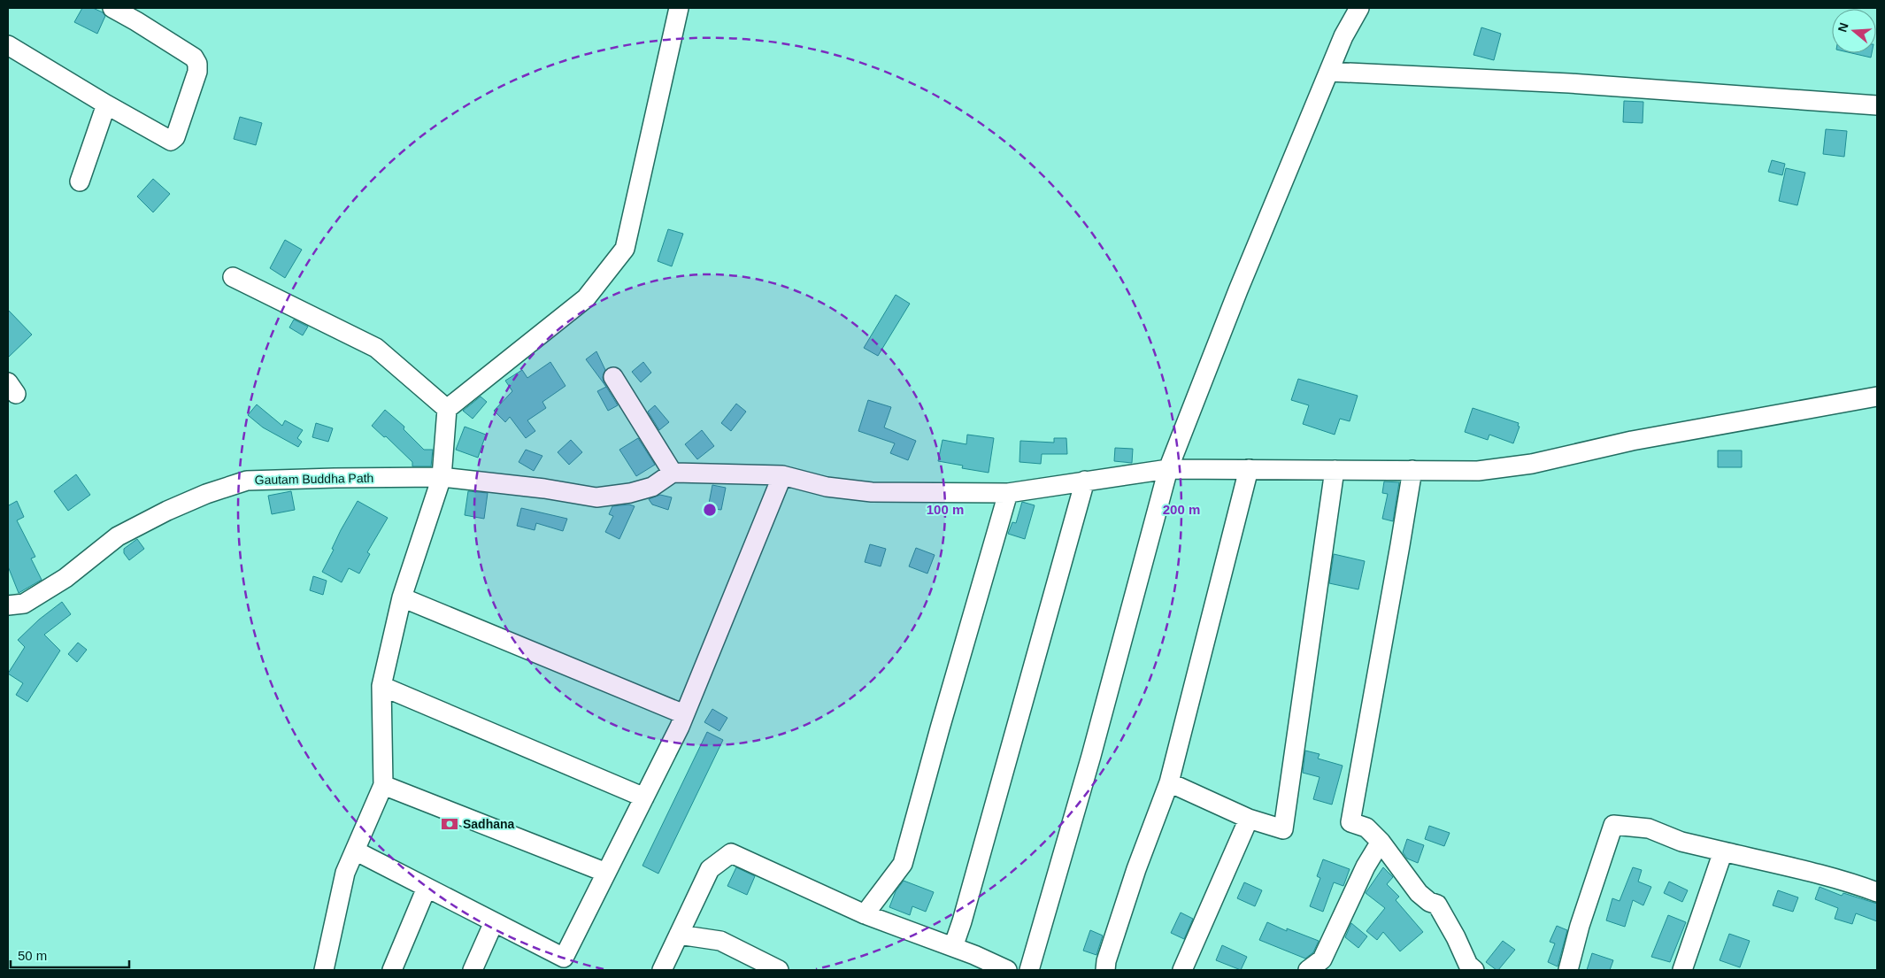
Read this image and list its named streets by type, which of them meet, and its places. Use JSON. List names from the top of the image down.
{
  "streets": {
    "street": ["Gautam Buddha Path"]
  },
  "places": {
    "bank": ["Sadhana"]
  },
  "scale_bar": "50 m",
  "north": "left",
  "rings": ["100 m", "200 m"]
}
